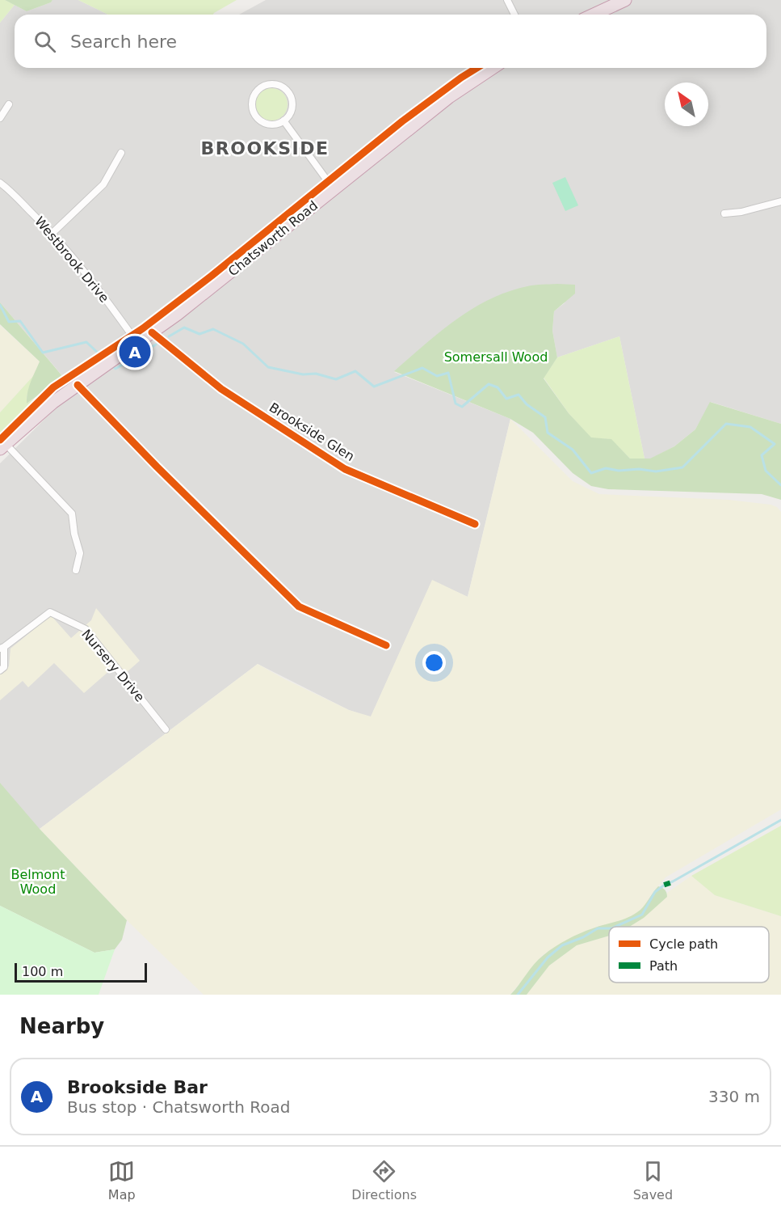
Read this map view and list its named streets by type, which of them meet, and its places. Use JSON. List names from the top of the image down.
{
  "streets": {
    "highway": ["Chatsworth Road"],
    "street": ["Westbrook Drive", "Brookside Glen", "Nursery Drive"]
  },
  "crossings": [
    ["Chatsworth Road", "Westbrook Drive"],
    ["Chatsworth Road", "Brookside Glen"]
  ],
  "districts": ["BROOKSIDE"],
  "parks": ["Somersall Wood", "Belmont Wood"],
  "legend": ["Cycle path", "Path"],
  "scale_bar": "100 m",
  "north": "top left",
  "page": {
    "search": "Search here",
    "pins": "A",
    "scale": "100 m",
    "heading": "Nearby",
    "list": [
      {
        "mark": "A",
        "name": "Brookside Bar",
        "note": "Bus stop · Chatsworth Road",
        "value": "330 m"
      }
    ],
    "nav": ["Map", "Directions", "Saved"]
  }
}
